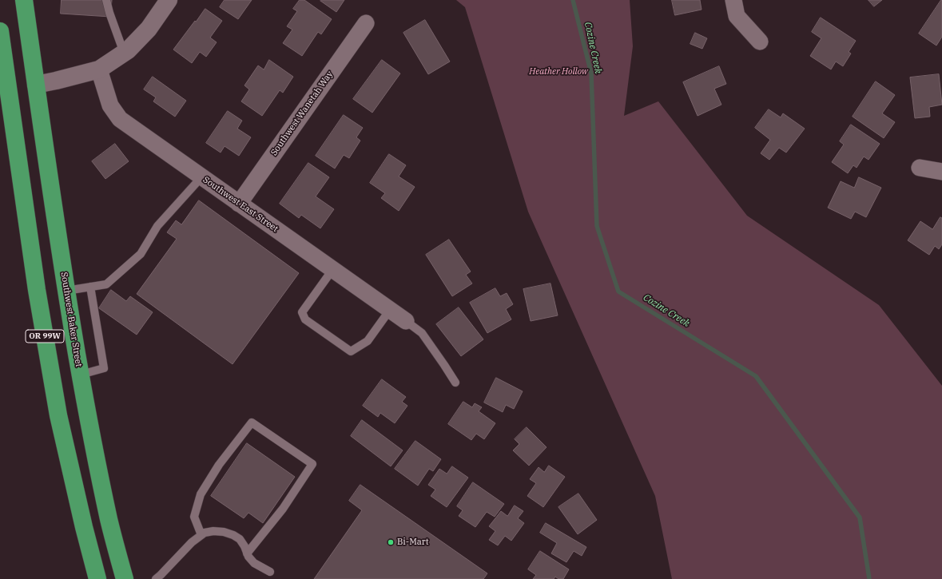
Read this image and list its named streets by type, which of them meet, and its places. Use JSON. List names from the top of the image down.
{
  "streets": {
    "highway": ["Southwest Baker Street", "OR 99W"],
    "street": ["Southwest Wanetah Way", "Southwest East Street"]
  },
  "crossings": [
    ["Southwest Wanetah Way", "Southwest East Street"]
  ],
  "water": ["Cozine Creek"],
  "parks": ["Heather Hollow"],
  "places": ["Bi-Mart"]
}
